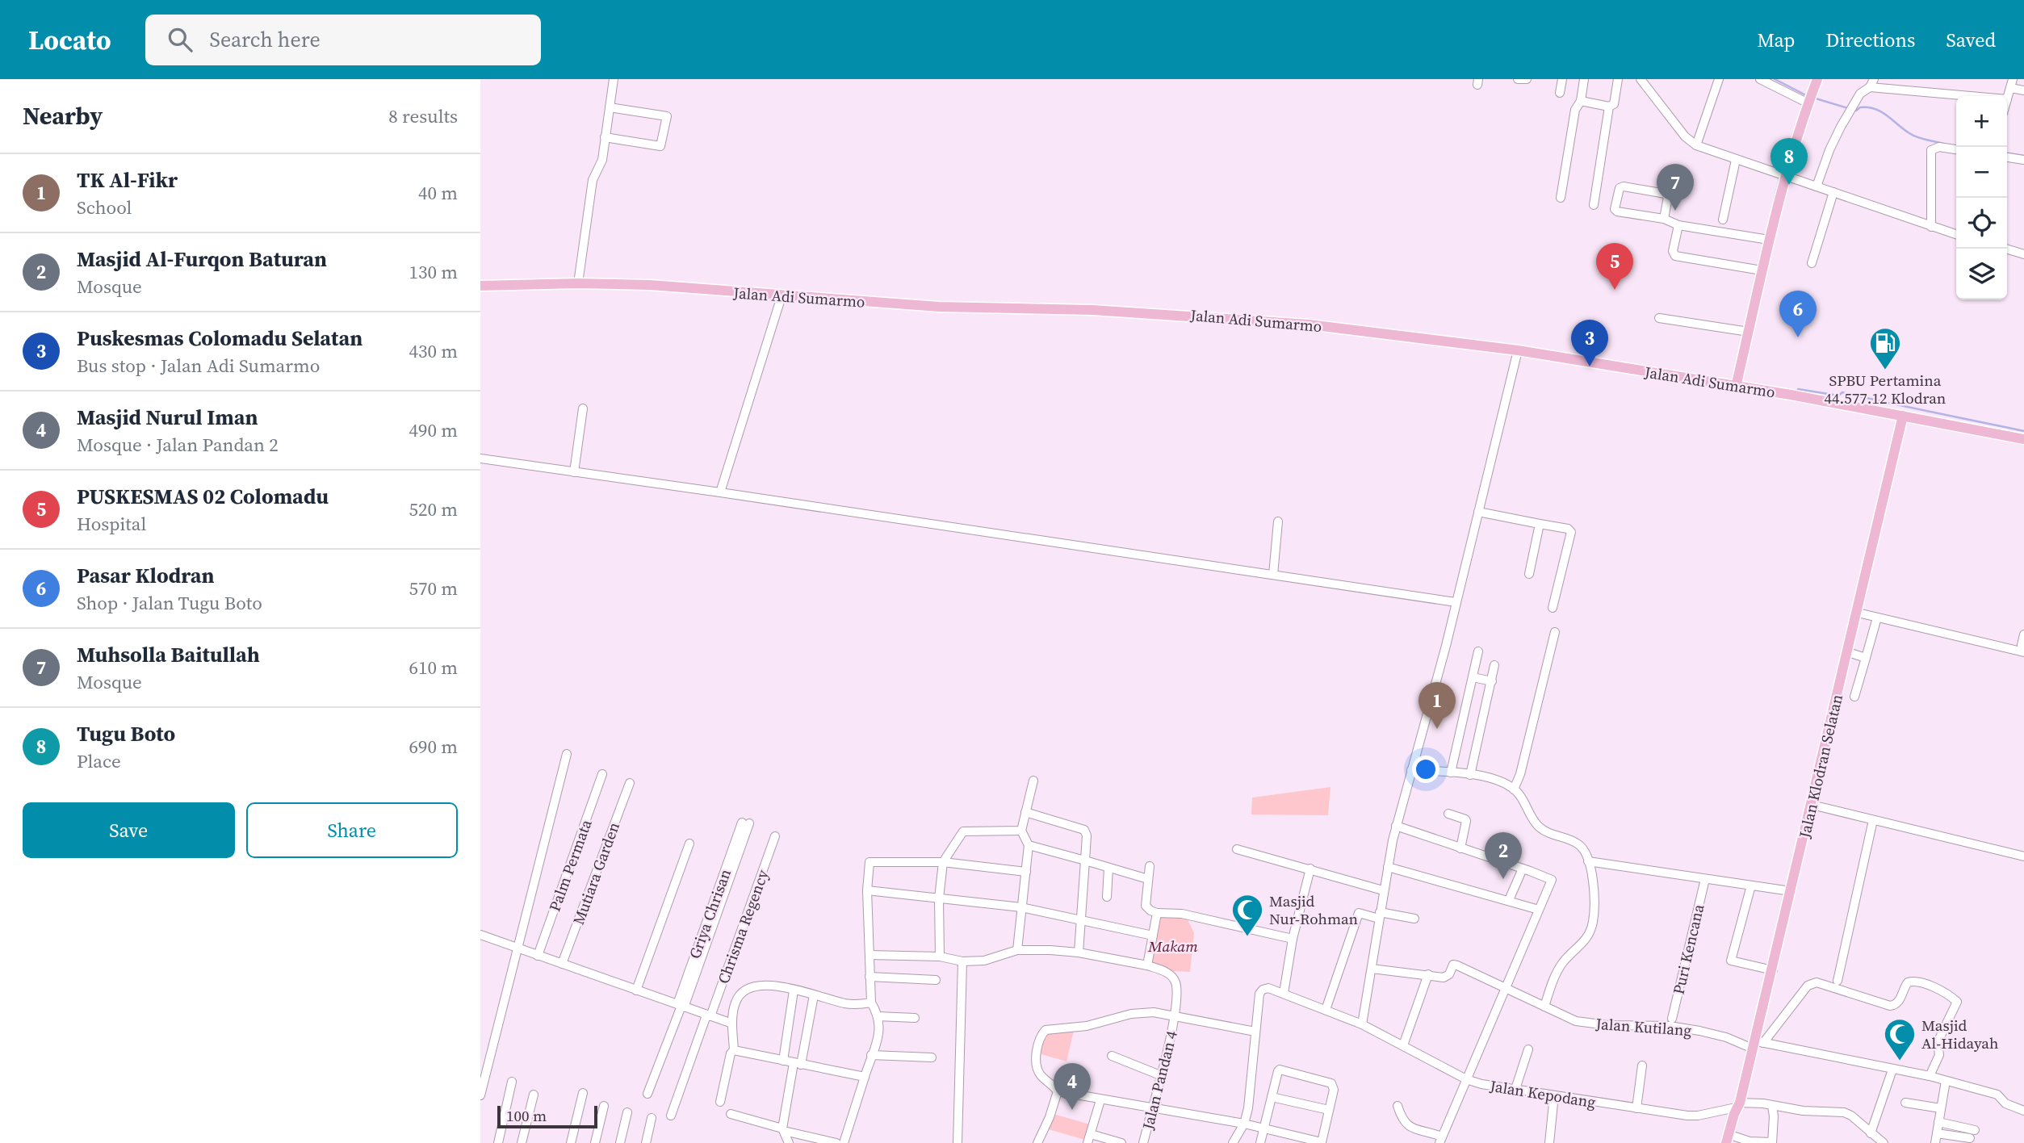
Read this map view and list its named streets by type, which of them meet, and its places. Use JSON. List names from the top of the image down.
{
  "streets": {
    "main road": ["Jalan Adi Sumarmo", "Jalan Klodran Selatan"],
    "street": [
      "Palm Permata",
      "Mutiara Garden",
      "Griya Chrisan",
      "Chrisma Regency",
      "Puri Kencana",
      "Jalan Kutilang",
      "Jalan Pandan 4",
      "Jalan Kepodang"
    ]
  },
  "crossings": [
    ["Jalan Adi Sumarmo", "Jalan Klodran Selatan"],
    ["Jalan Klodran Selatan", "Jalan Kutilang"],
    ["Jalan Klodran Selatan", "Jalan Kepodang"]
  ],
  "parks": ["Makam"],
  "places": {
    "fuel station": ["SPBU Pertamina 44.577.12 Klodran"],
    "mosque": ["Masjid Nur-Rohman", "Masjid Al-Hidayah"]
  },
  "scale_bar": "100 m",
  "page": {
    "header": "Locato",
    "search": "Search here",
    "nav": ["Map", "Directions", "Saved"],
    "heading": ["Nearby", "8 results"],
    "map_buttons": ["+", "−"],
    "pins": [
      "8",
      "7",
      "5",
      "6",
      "3",
      "1",
      "2",
      "4"
    ],
    "list": [
      {
        "mark": "1",
        "name": "TK Al-Fikr",
        "note": "School",
        "value": "40 m"
      },
      {
        "mark": "2",
        "name": "Masjid Al-Furqon Baturan",
        "note": "Mosque",
        "value": "130 m"
      },
      {
        "mark": "3",
        "name": "Puskesmas Colomadu Selatan",
        "note": "Bus stop · Jalan Adi Sumarmo",
        "value": "430 m"
      },
      {
        "mark": "4",
        "name": "Masjid Nurul Iman",
        "note": "Mosque · Jalan Pandan 2",
        "value": "490 m"
      },
      {
        "mark": "5",
        "name": "PUSKESMAS 02 Colomadu",
        "note": "Hospital",
        "value": "520 m"
      },
      {
        "mark": "6",
        "name": "Pasar Klodran",
        "note": "Shop · Jalan Tugu Boto",
        "value": "570 m"
      },
      {
        "mark": "7",
        "name": "Muhsolla Baitullah",
        "note": "Mosque",
        "value": "610 m"
      },
      {
        "mark": "8",
        "name": "Tugu Boto",
        "note": "Place",
        "value": "690 m"
      }
    ],
    "buttons": ["Save", "Share"],
    "scale": "100 m"
  }
}
